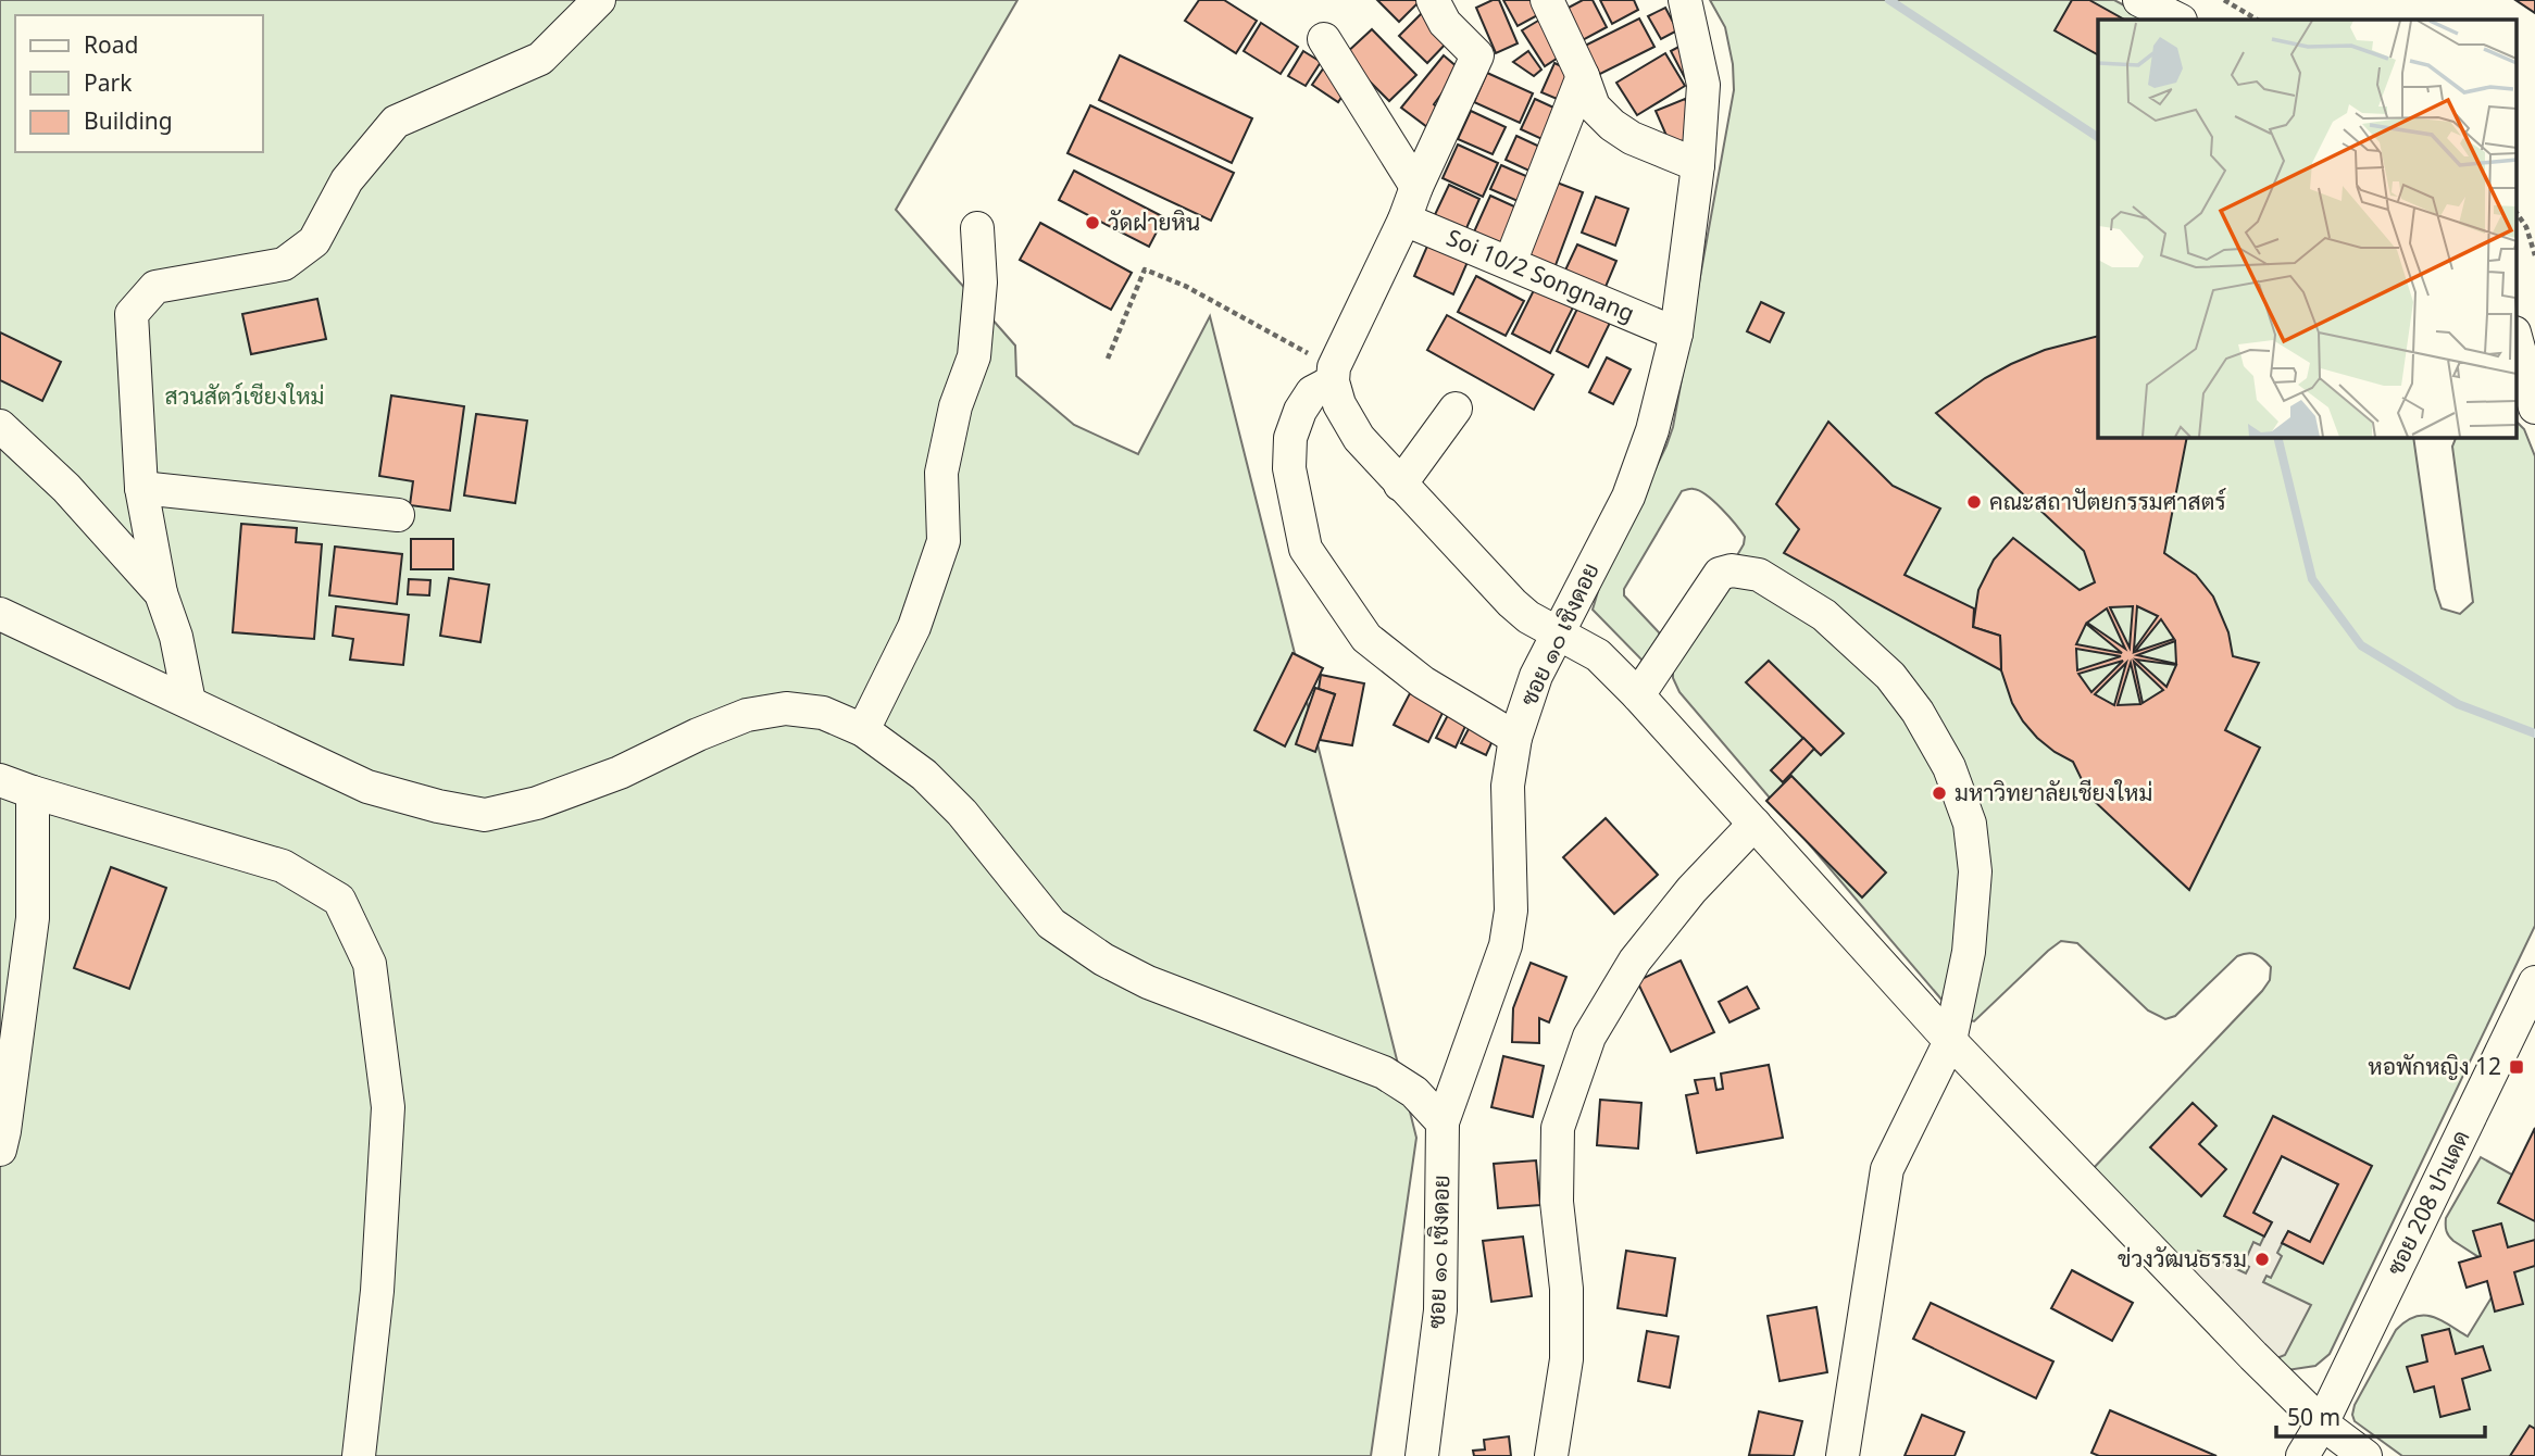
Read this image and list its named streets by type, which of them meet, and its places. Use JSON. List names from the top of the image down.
{
  "streets": {
    "street": ["Soi 10/2 Songnang", "ซอย ๑๐ เชิงดอย", "ซอย 208 ปาแดด"]
  },
  "crossings": [
    ["Soi 10/2 Songnang", "ซอย ๑๐ เชิงดอย"]
  ],
  "parks": ["สวนสัตว์เชียงใหม่"],
  "places": {
    "other": [
      "วัดฝายหิน",
      "คณะสถาปัตยกรรมศาสตร์",
      "มหาวิทยาลัยเชียงใหม่",
      "ข่วงวัฒนธรรม"
    ],
    "transit": ["หอพักหญิง 12"]
  },
  "legend": ["Road", "Park", "Building"],
  "scale_bar": "50 m"
}
